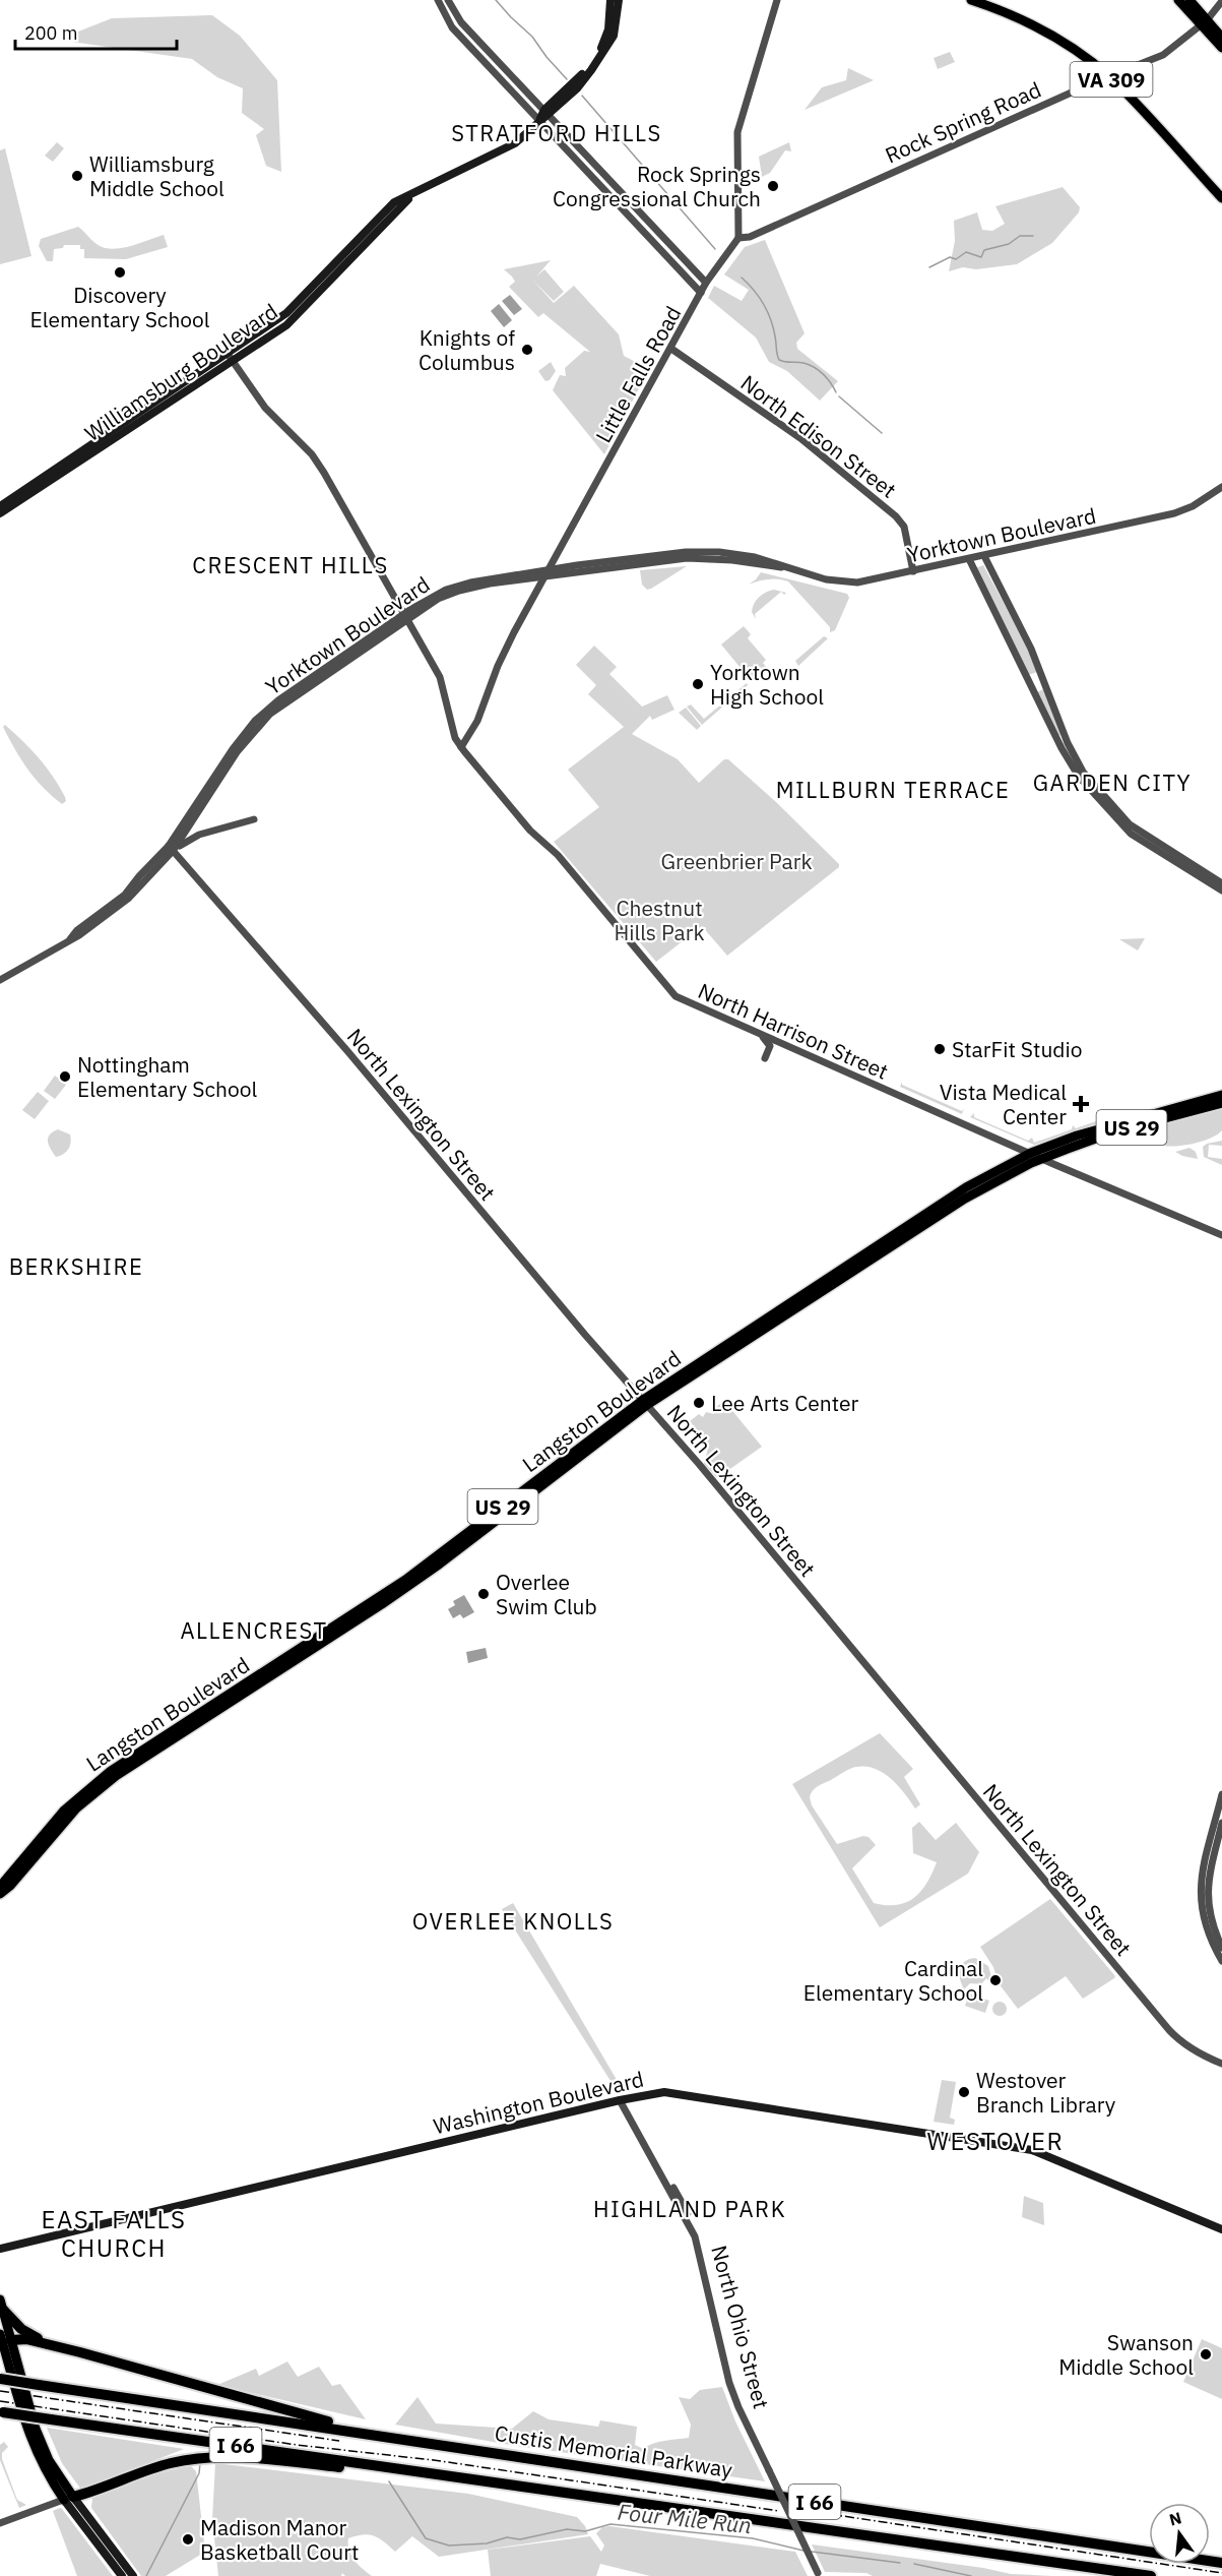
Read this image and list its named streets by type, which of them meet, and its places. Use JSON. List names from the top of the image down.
{
  "streets": {
    "highway": ["I 66", "Custis Memorial Parkway"],
    "main road": [
      "VA 309",
      "Williamsburg Boulevard",
      "US 29",
      "Langston Boulevard",
      "Washington Boulevard"
    ],
    "street": [
      "Rock Spring Road",
      "Little Falls Road",
      "North Edison Street",
      "Yorktown Boulevard",
      "North Harrison Street",
      "North Lexington Street",
      "North Ohio Street"
    ]
  },
  "crossings": [
    ["VA 309", "Rock Spring Road"],
    ["Rock Spring Road", "Little Falls Road"],
    ["Williamsburg Boulevard", "North Harrison Street"],
    ["Little Falls Road", "North Edison Street"],
    ["Little Falls Road", "Yorktown Boulevard"],
    ["Little Falls Road", "North Harrison Street"],
    ["North Edison Street", "Yorktown Boulevard"],
    ["Yorktown Boulevard", "North Harrison Street"],
    ["Yorktown Boulevard", "North Lexington Street"],
    ["North Harrison Street", "Langston Boulevard"],
    ["North Lexington Street", "Langston Boulevard"],
    ["Washington Boulevard", "North Ohio Street"]
  ],
  "districts": [
    "STRATFORD HILLS",
    "CRESCENT HILLS",
    "GARDEN CITY",
    "MILLBURN TERRACE",
    "BERKSHIRE",
    "ALLENCREST",
    "OVERLEE KNOLLS",
    "WESTOVER",
    "HIGHLAND PARK",
    "EAST FALLS CHURCH"
  ],
  "water": ["Four Mile Run"],
  "parks": ["Greenbrier Park", "Chestnut Hills Park"],
  "places": {
    "other": [
      "Williamsburg Middle School",
      "Rock Springs Congressional Church",
      "Discovery Elementary School",
      "Knights of Columbus",
      "Yorktown High School",
      "StarFit Studio",
      "Nottingham Elementary School",
      "Lee Arts Center",
      "Overlee Swim Club",
      "Cardinal Elementary School",
      "Westover Branch Library",
      "Swanson Middle School",
      "Madison Manor Basketball Court"
    ],
    "health": ["Vista Medical Center"]
  },
  "scale_bar": "200 m",
  "north": "top"
}
